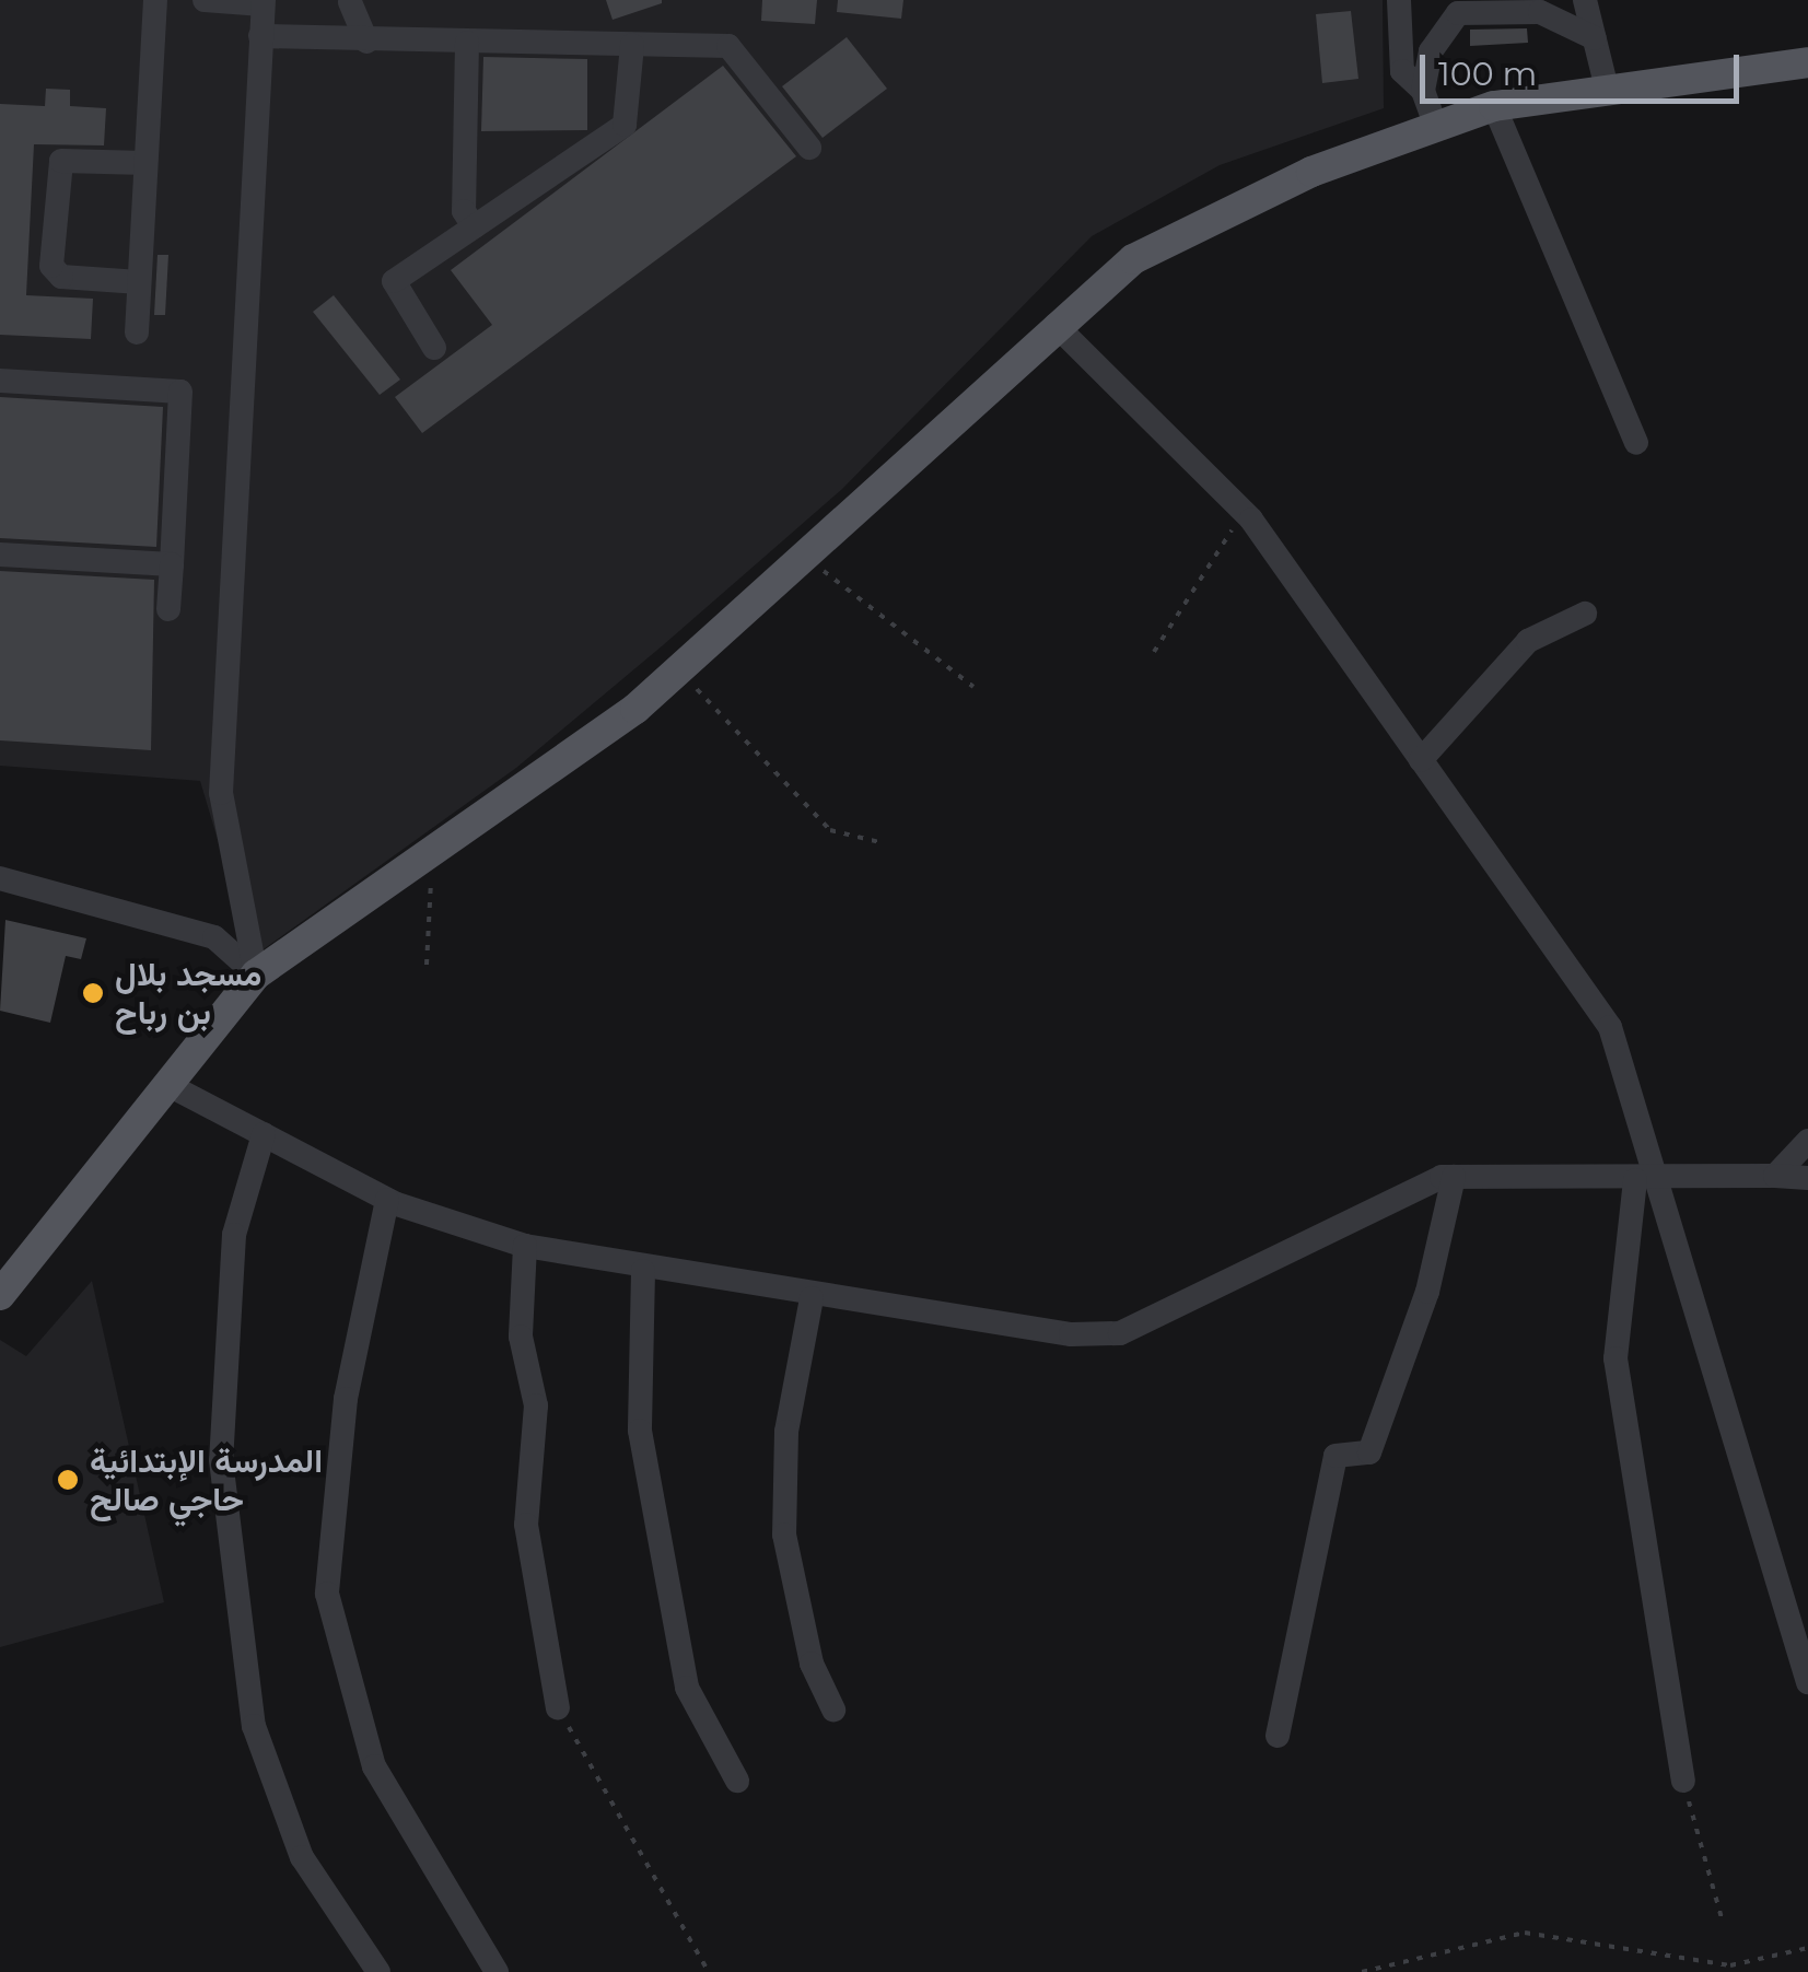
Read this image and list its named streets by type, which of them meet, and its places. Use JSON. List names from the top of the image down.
{
  "places": ["مسجد بلال بن رباح", "المدرسة الإبتدائية حاجي صالح"],
  "scale_bar": "100 m"
}
